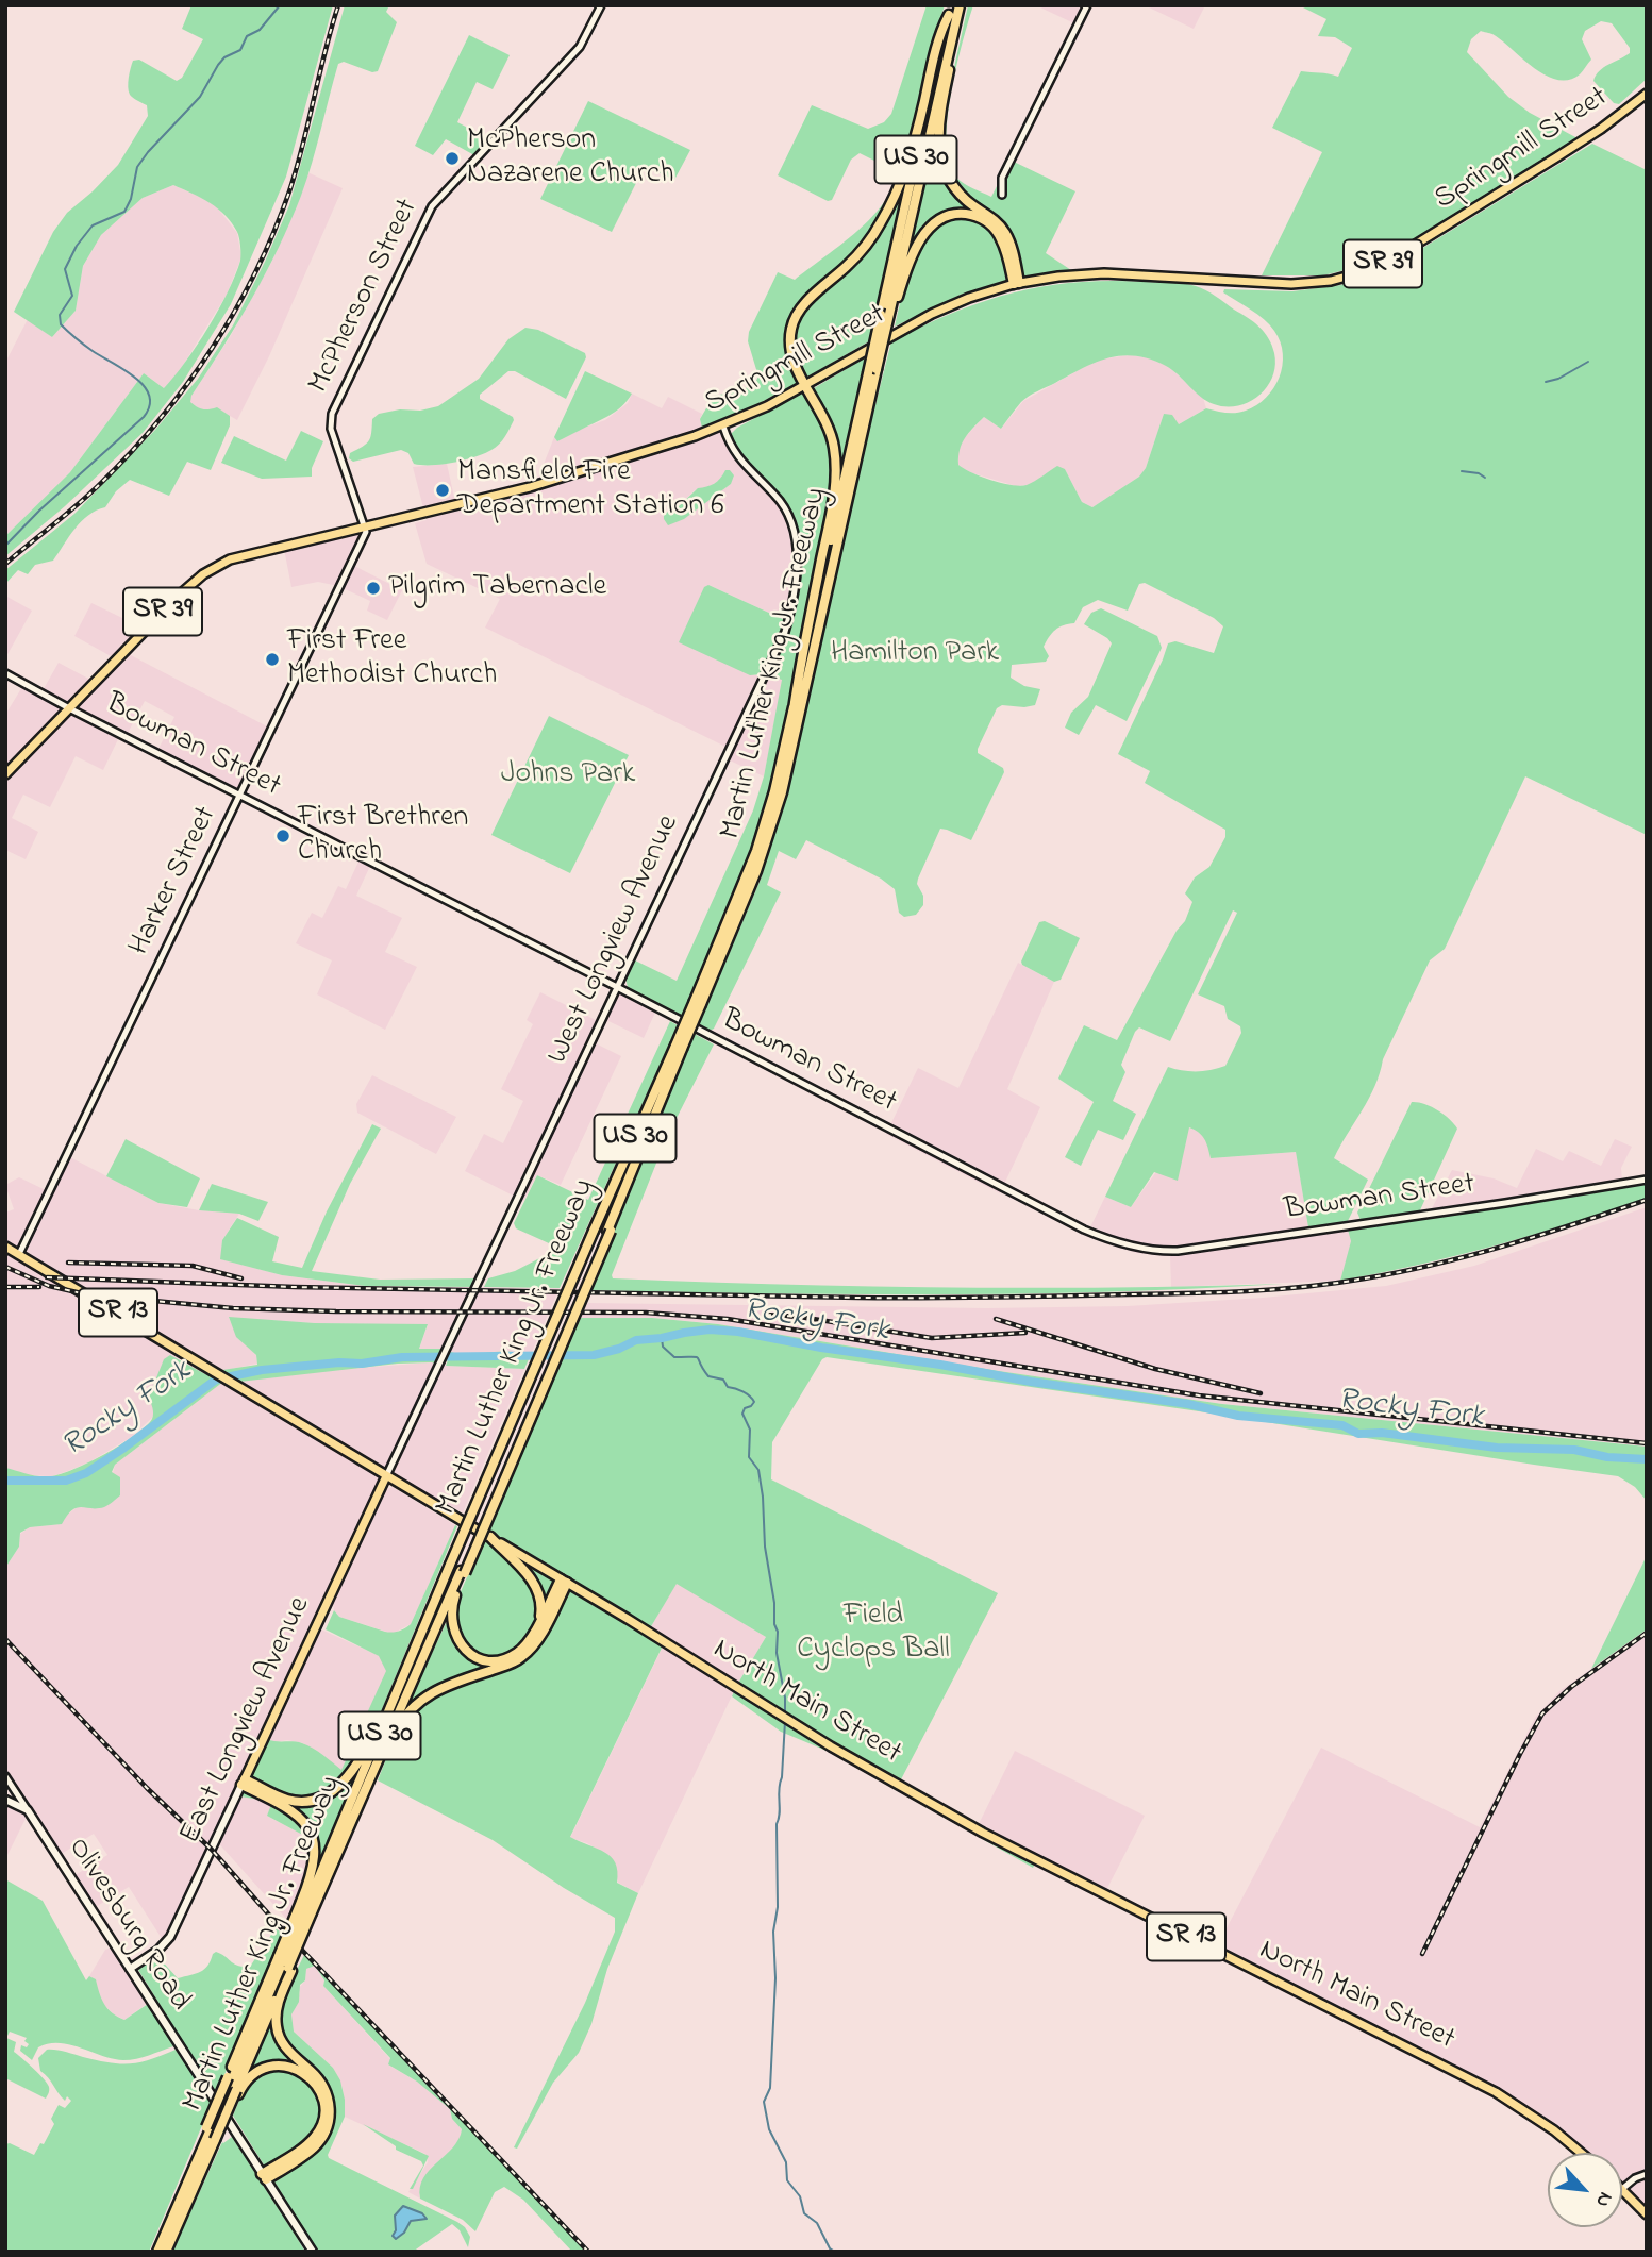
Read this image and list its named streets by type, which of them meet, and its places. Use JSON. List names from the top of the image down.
{
  "streets": {
    "highway": ["US 30", "Martin Luther King Jr. Freeway"],
    "main road": [
      "Springmill Street",
      "SR 39",
      "SR 13",
      "North Main Street",
      "East Longview Avenue",
      "Olivesburg Road"
    ],
    "street": [
      "McPherson Street",
      "Bowman Street",
      "Harker Street",
      "West Longview Avenue"
    ]
  },
  "crossings": [
    ["Springmill Street", "McPherson Street"],
    ["Springmill Street", "Bowman Street"],
    ["Springmill Street", "Harker Street"],
    ["Springmill Street", "West Longview Avenue"],
    ["McPherson Street", "Harker Street"],
    ["Bowman Street", "Harker Street"],
    ["Bowman Street", "West Longview Avenue"],
    ["Harker Street", "North Main Street"],
    ["West Longview Avenue", "North Main Street"],
    ["West Longview Avenue", "East Longview Avenue"],
    ["North Main Street", "East Longview Avenue"],
    ["East Longview Avenue", "Olivesburg Road"]
  ],
  "water": ["Rocky Fork"],
  "parks": ["Hamilton Park", "Johns Park", "Field Cyclops Ball"],
  "places": [
    "McPherson Nazarene Church",
    "Mansfield Fire Department Station 6",
    "Pilgrim Tabernacle",
    "First Free Methodist Church",
    "First Brethren Church"
  ],
  "north": "bottom right"
}
